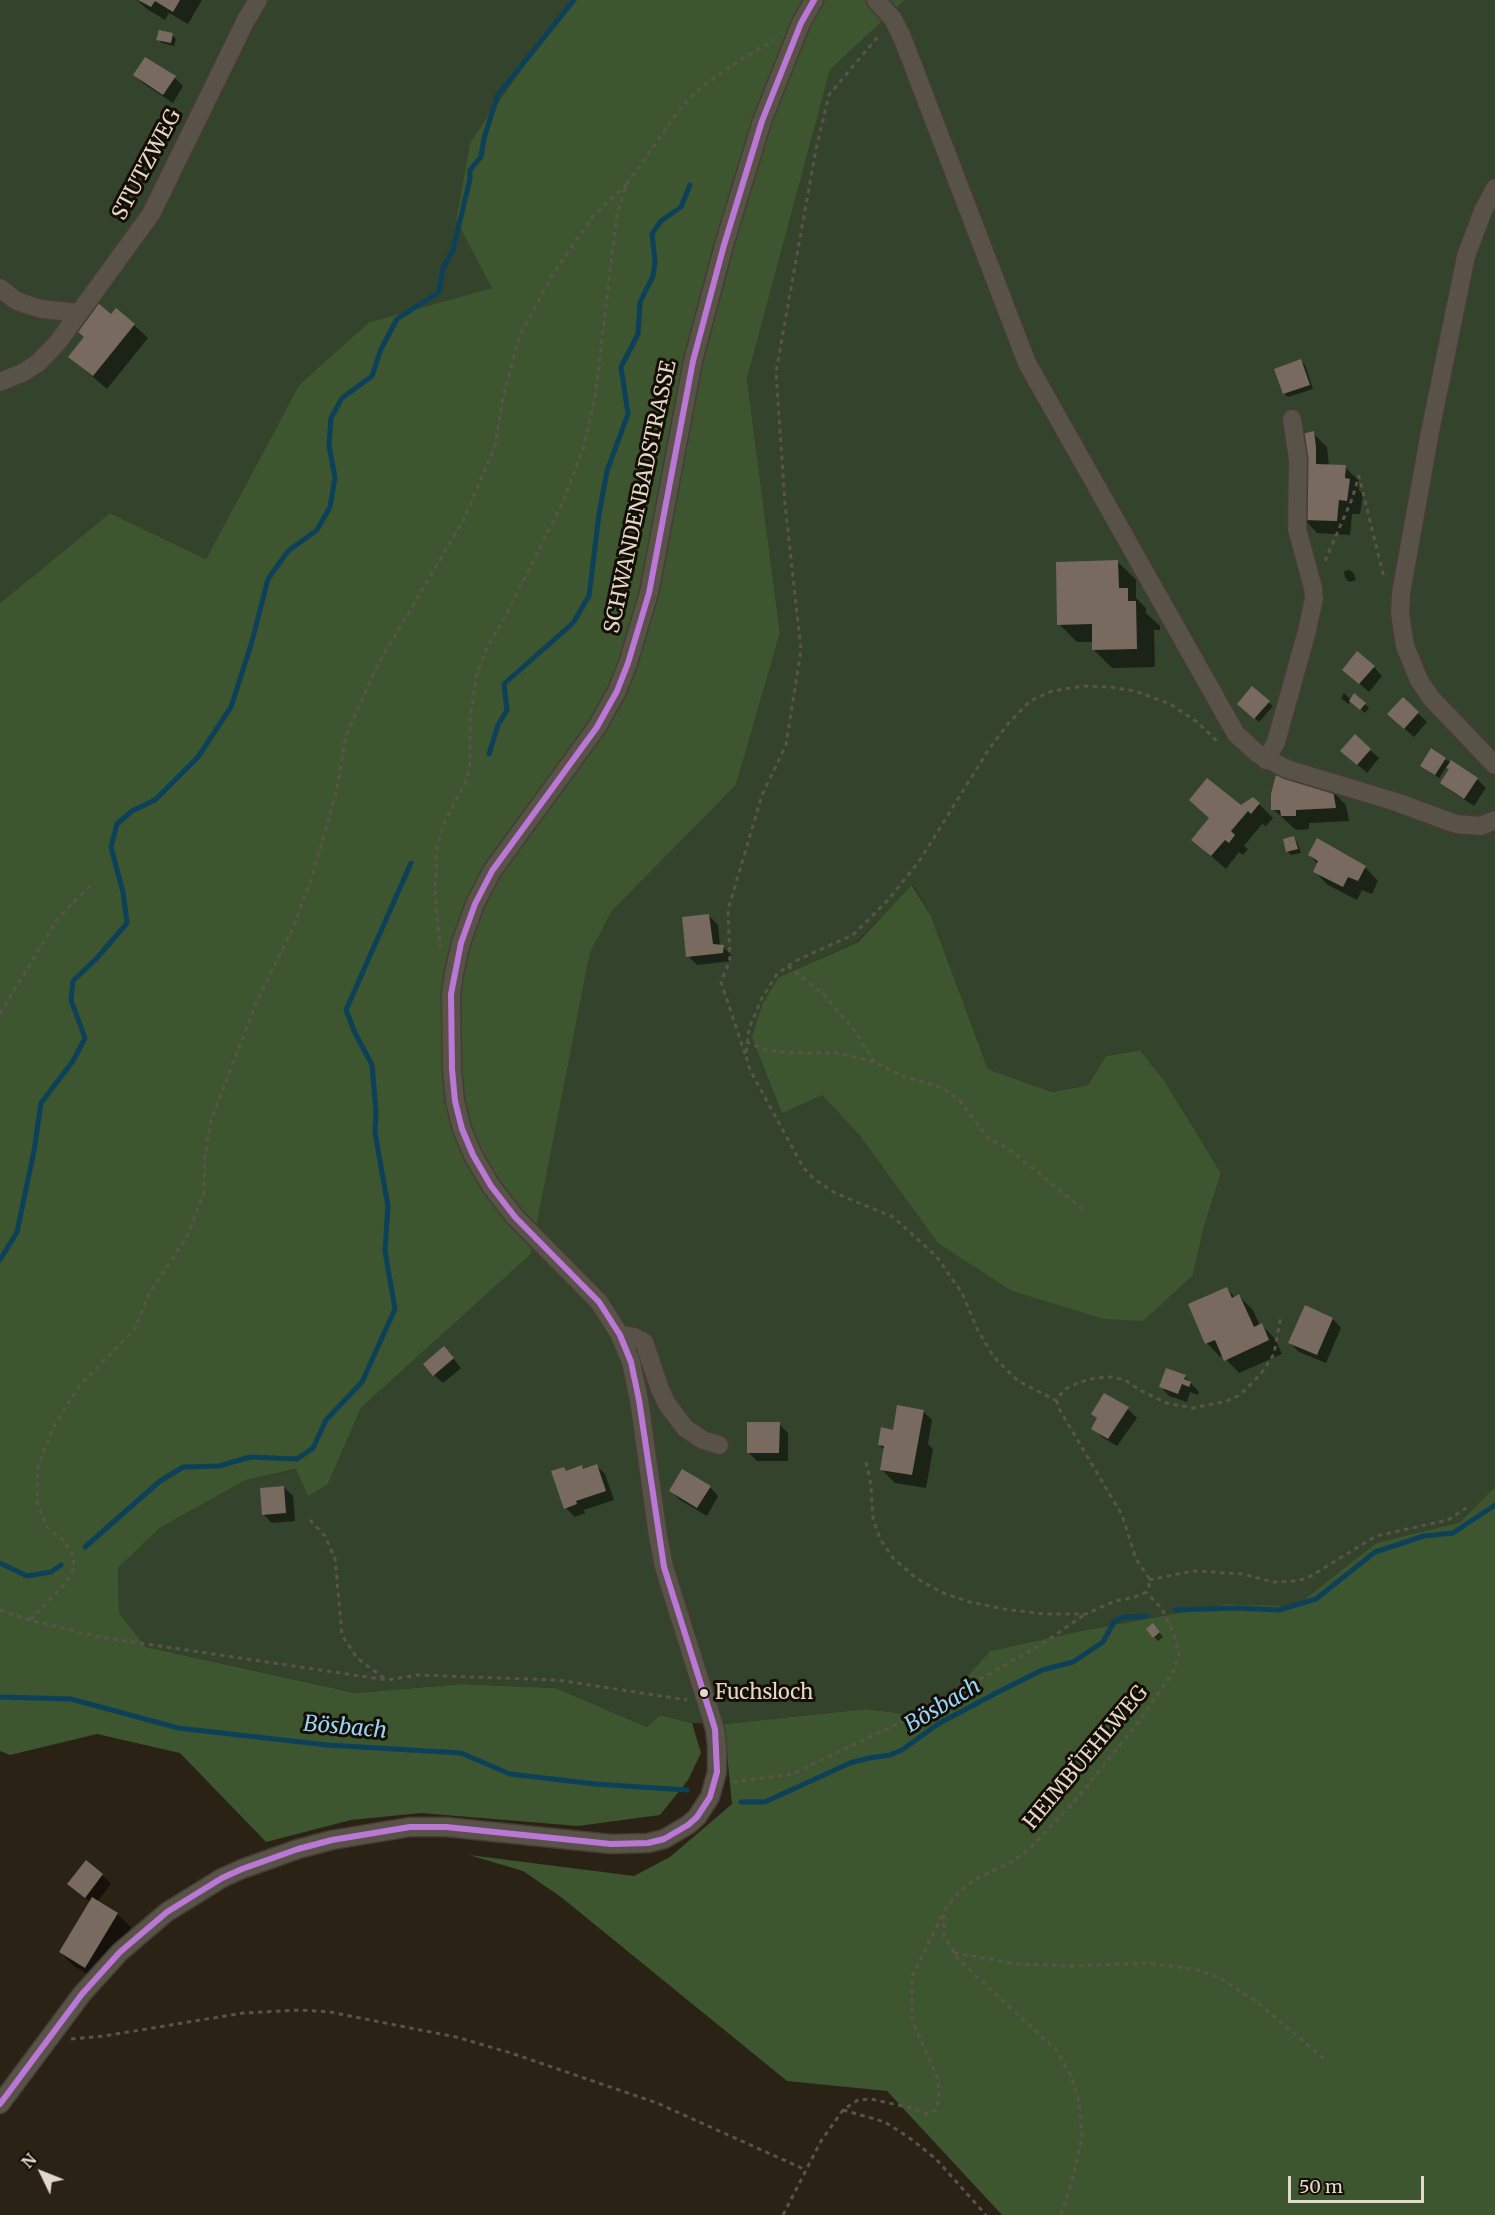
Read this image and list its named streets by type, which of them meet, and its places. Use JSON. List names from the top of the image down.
{
  "streets": {
    "street": ["STUTZWEG", "SCHWANDENBADSTRASSE"],
    "path": ["HEIMBÜEHLWEG"]
  },
  "water": ["Bösbach"],
  "places": ["Fuchsloch"],
  "scale_bar": "50 m",
  "north": "top left"
}
